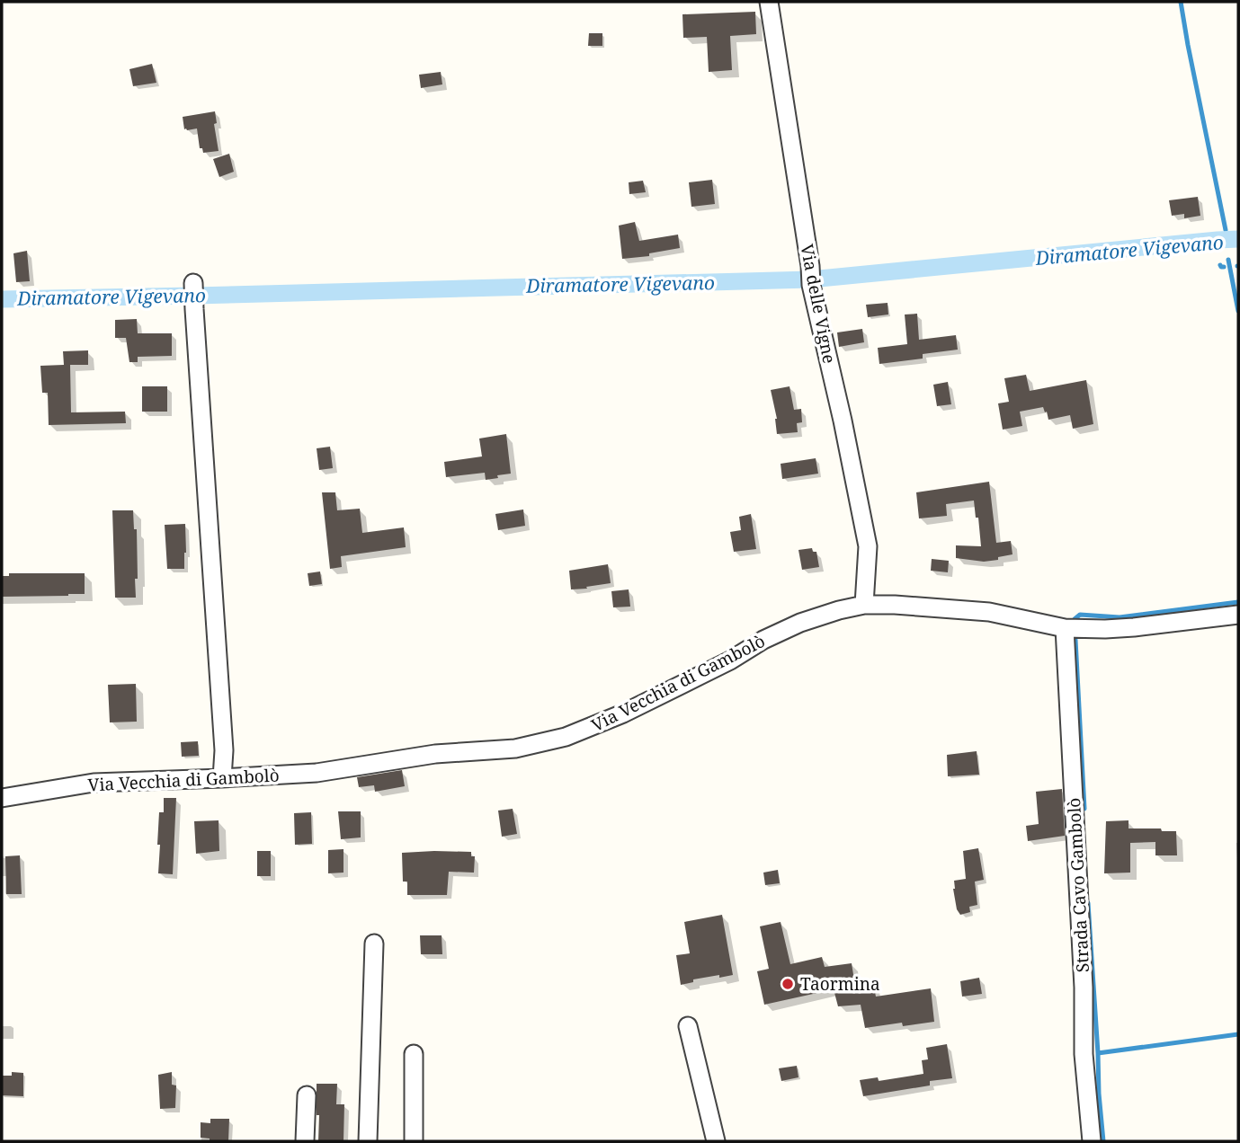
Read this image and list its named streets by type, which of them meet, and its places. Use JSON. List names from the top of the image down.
{
  "streets": {
    "street": ["Via delle Vigne", "Via Vecchia di Gambolò", "Strada Cavo Gambolò"]
  },
  "crossings": [
    ["Via delle Vigne", "Via Vecchia di Gambolò"],
    ["Via Vecchia di Gambolò", "Strada Cavo Gambolò"]
  ],
  "water": ["Diramatore Vigevano"],
  "places": ["Taormina"]
}
